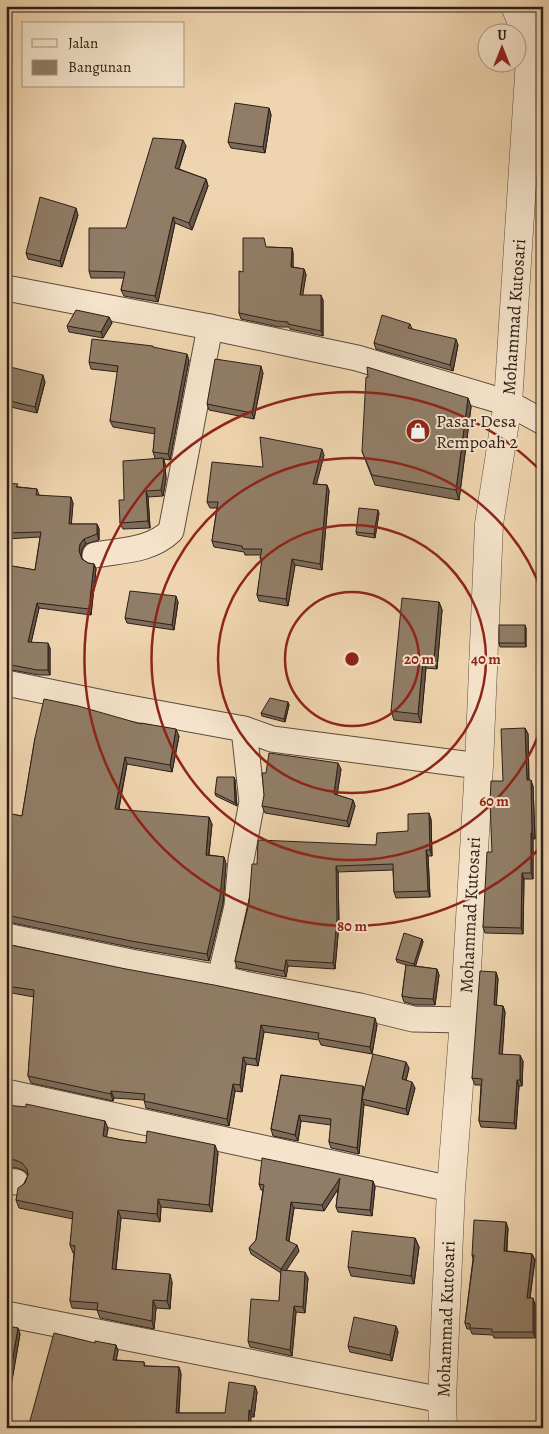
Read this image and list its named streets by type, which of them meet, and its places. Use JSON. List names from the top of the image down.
{
  "streets": {
    "street": ["Mohammad Kutosari"]
  },
  "places": {
    "shop": ["Pasar Desa Rempoah 2"]
  },
  "legend": ["Jalan", "Bangunan"],
  "north": "top",
  "rings": [
    "20 m",
    "40 m",
    "60 m",
    "80 m"
  ]
}
